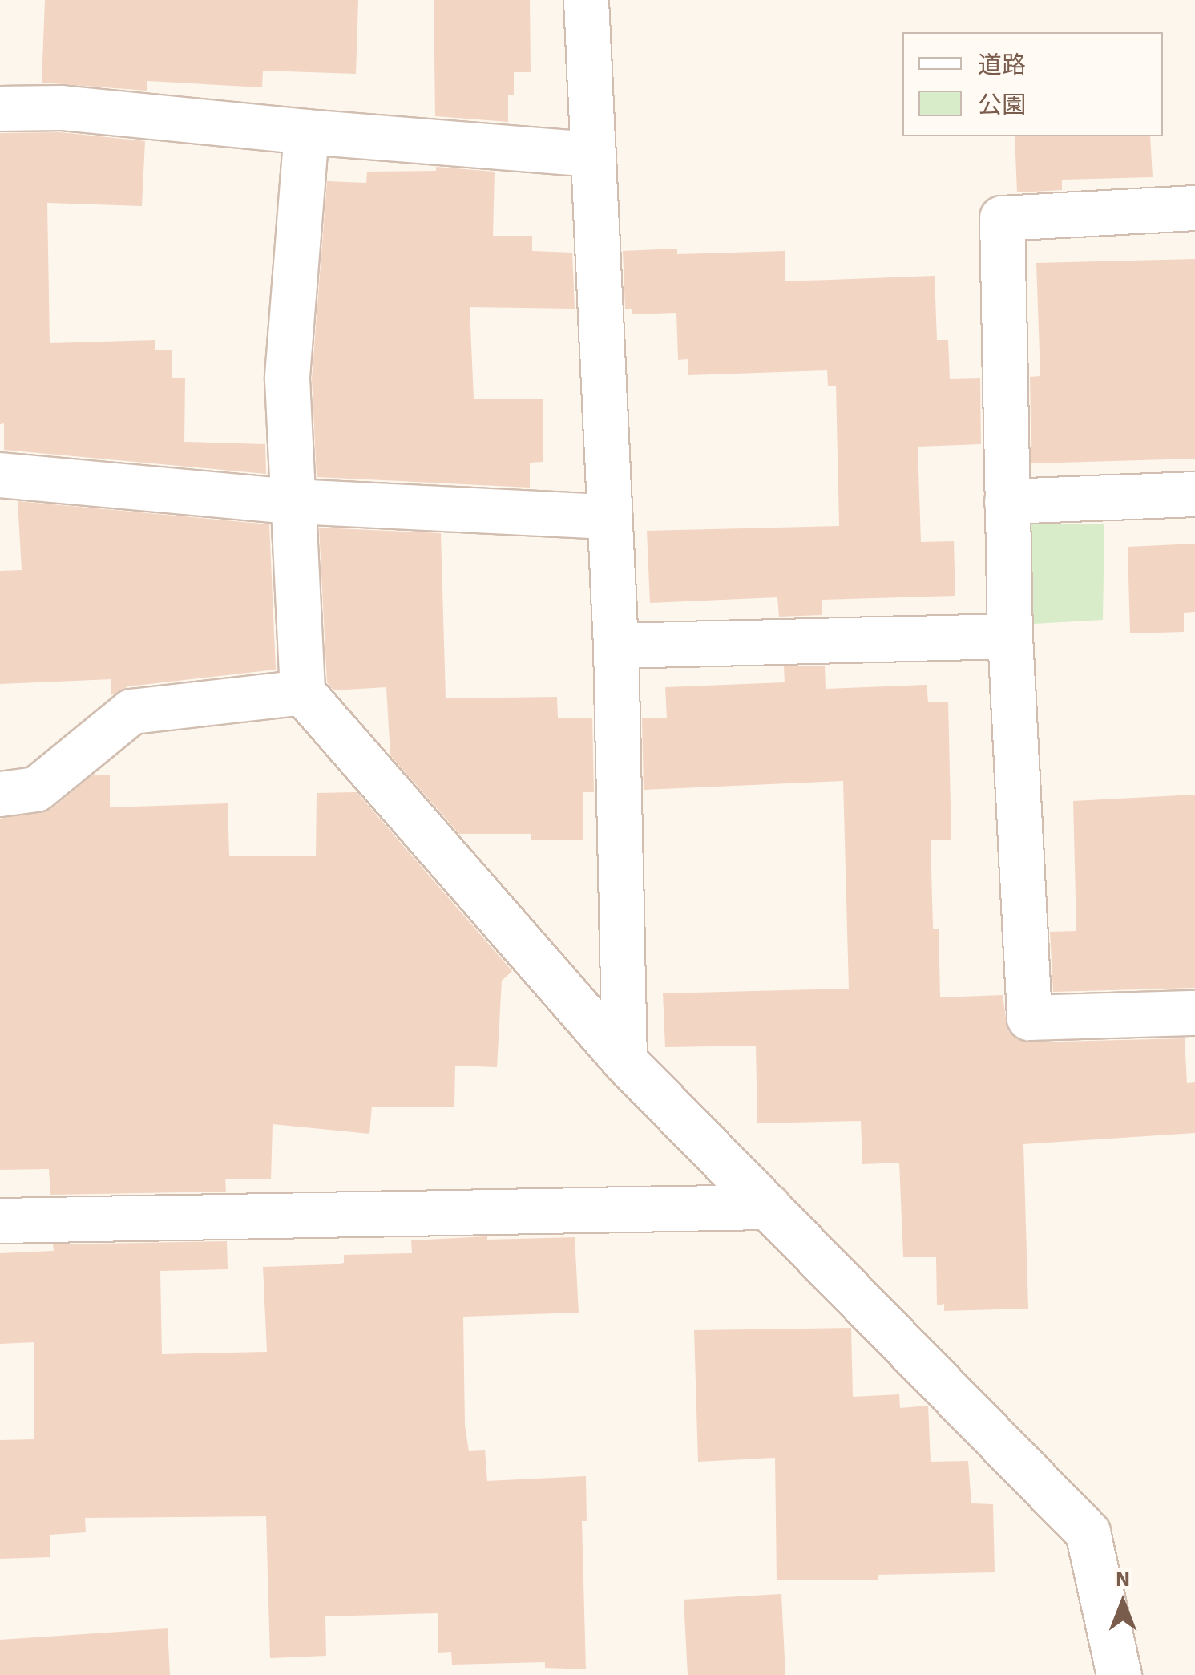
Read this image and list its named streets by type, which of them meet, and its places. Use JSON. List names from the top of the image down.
{
  "legend": ["道路", "公園"],
  "north": "top"
}
